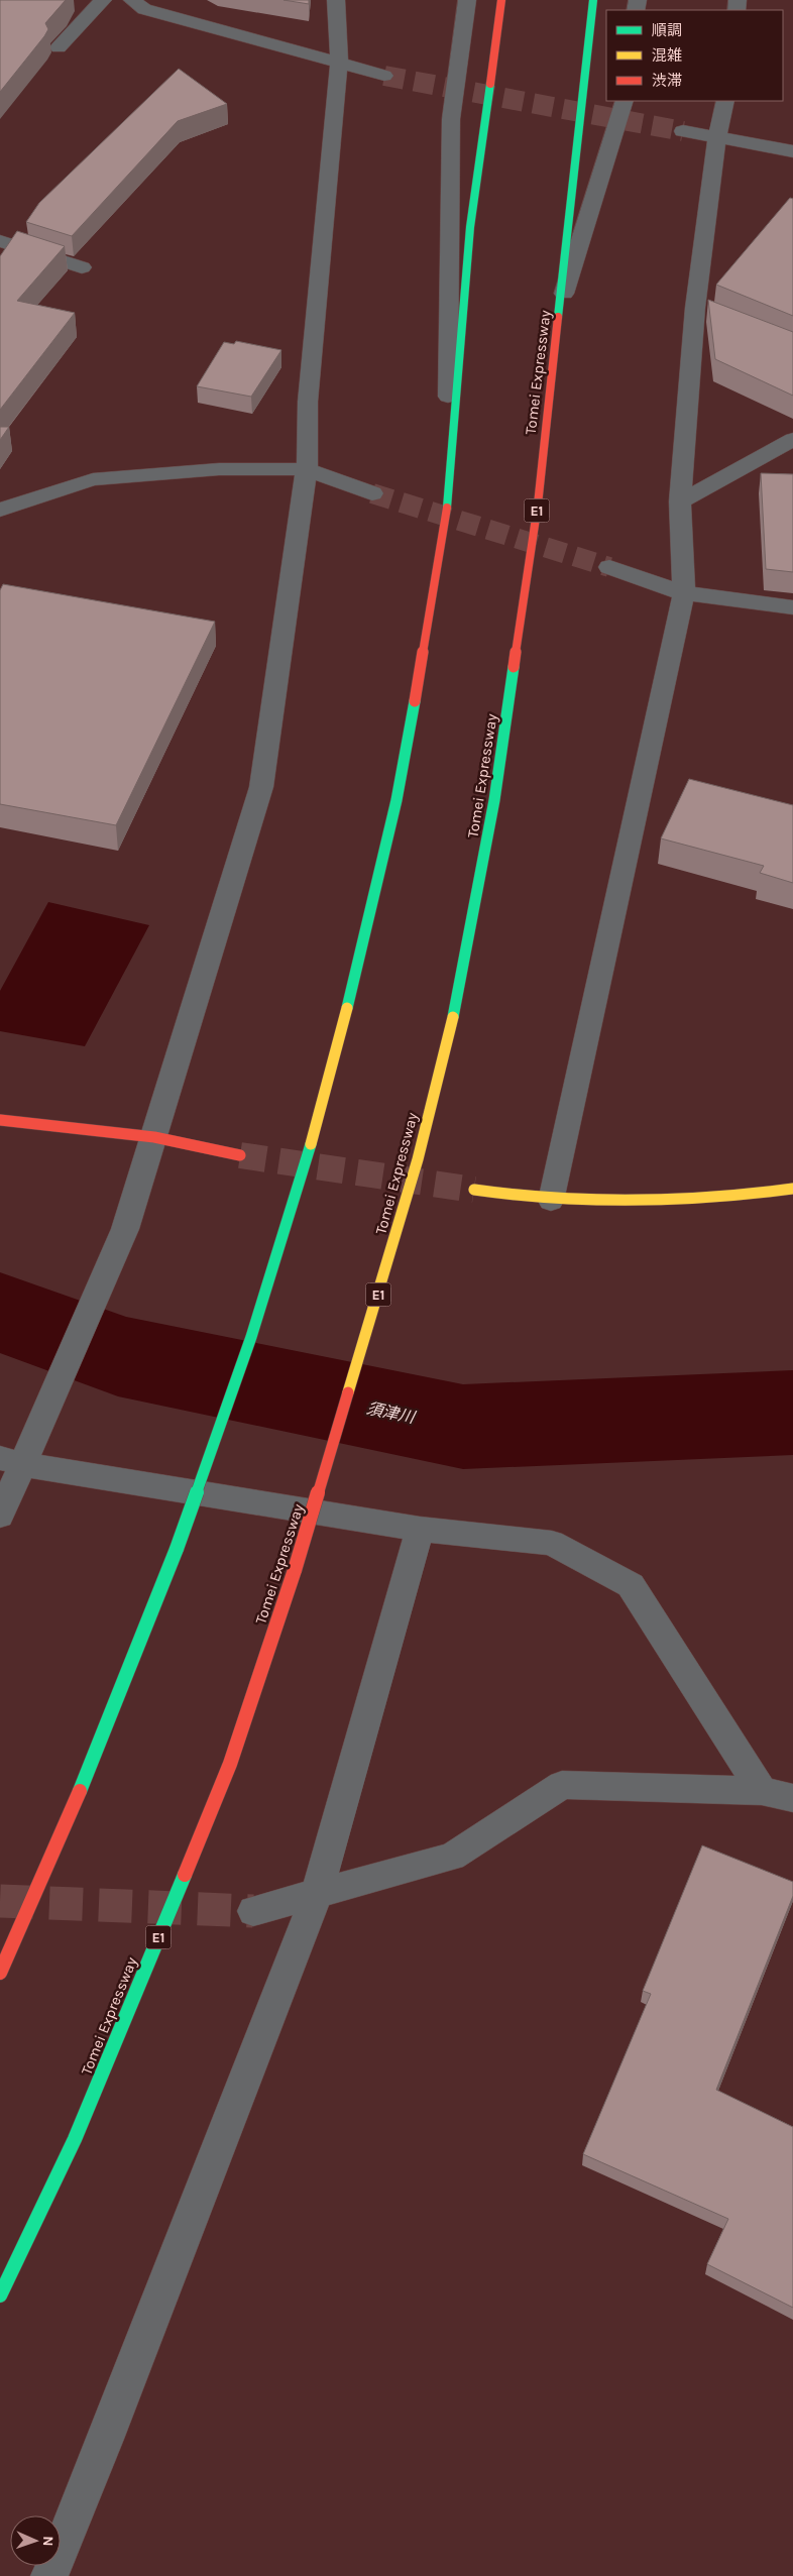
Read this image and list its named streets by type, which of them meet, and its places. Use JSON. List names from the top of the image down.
{
  "streets": {
    "main road": ["Tomei Expressway", "E1"]
  },
  "water": ["須津川"],
  "legend": ["順調", "混雑", "渋滞"],
  "north": "right"
}
